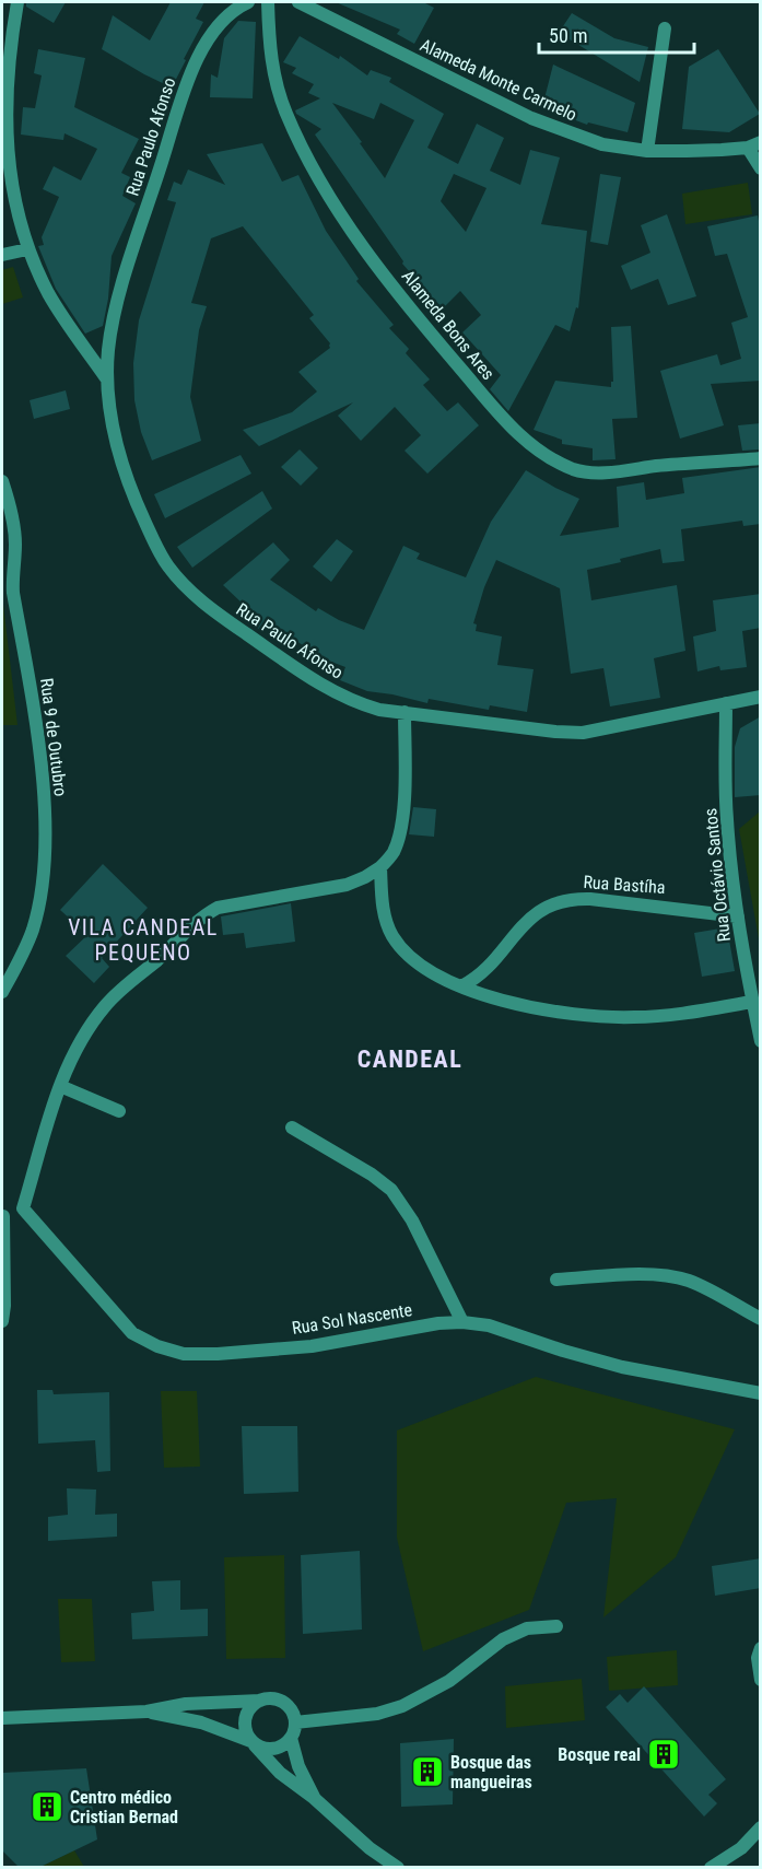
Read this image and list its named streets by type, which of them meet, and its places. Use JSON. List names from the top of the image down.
{
  "streets": {
    "street": [
      "Alameda Monte Carmelo",
      "Rua Paulo Afonso",
      "Alameda Bons Ares",
      "Rua 9 de Outubro",
      "Rua Octávio Santos",
      "Rua Bastíha",
      "Rua Sol Nascente"
    ]
  },
  "crossings": [
    ["Rua Paulo Afonso", "Rua Octávio Santos"],
    ["Rua Octávio Santos", "Rua Bastíha"]
  ],
  "districts": ["VILA CANDEAL PEQUENO", "CANDEAL"],
  "places": {
    "building": ["Bosque real", "Bosque das mangueiras", "Centro médico Cristian Bernad"]
  },
  "scale_bar": "50 m"
}
